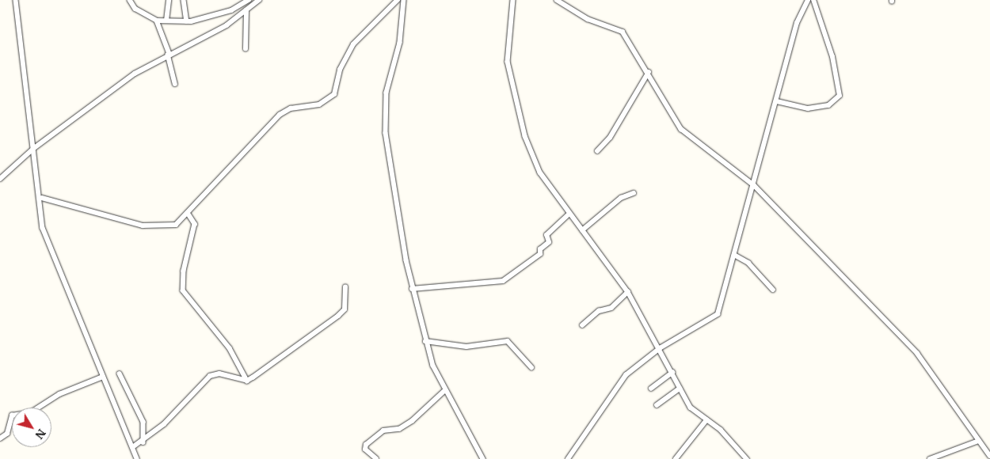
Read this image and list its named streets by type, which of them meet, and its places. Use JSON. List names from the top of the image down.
{
  "north": "bottom right"
}
